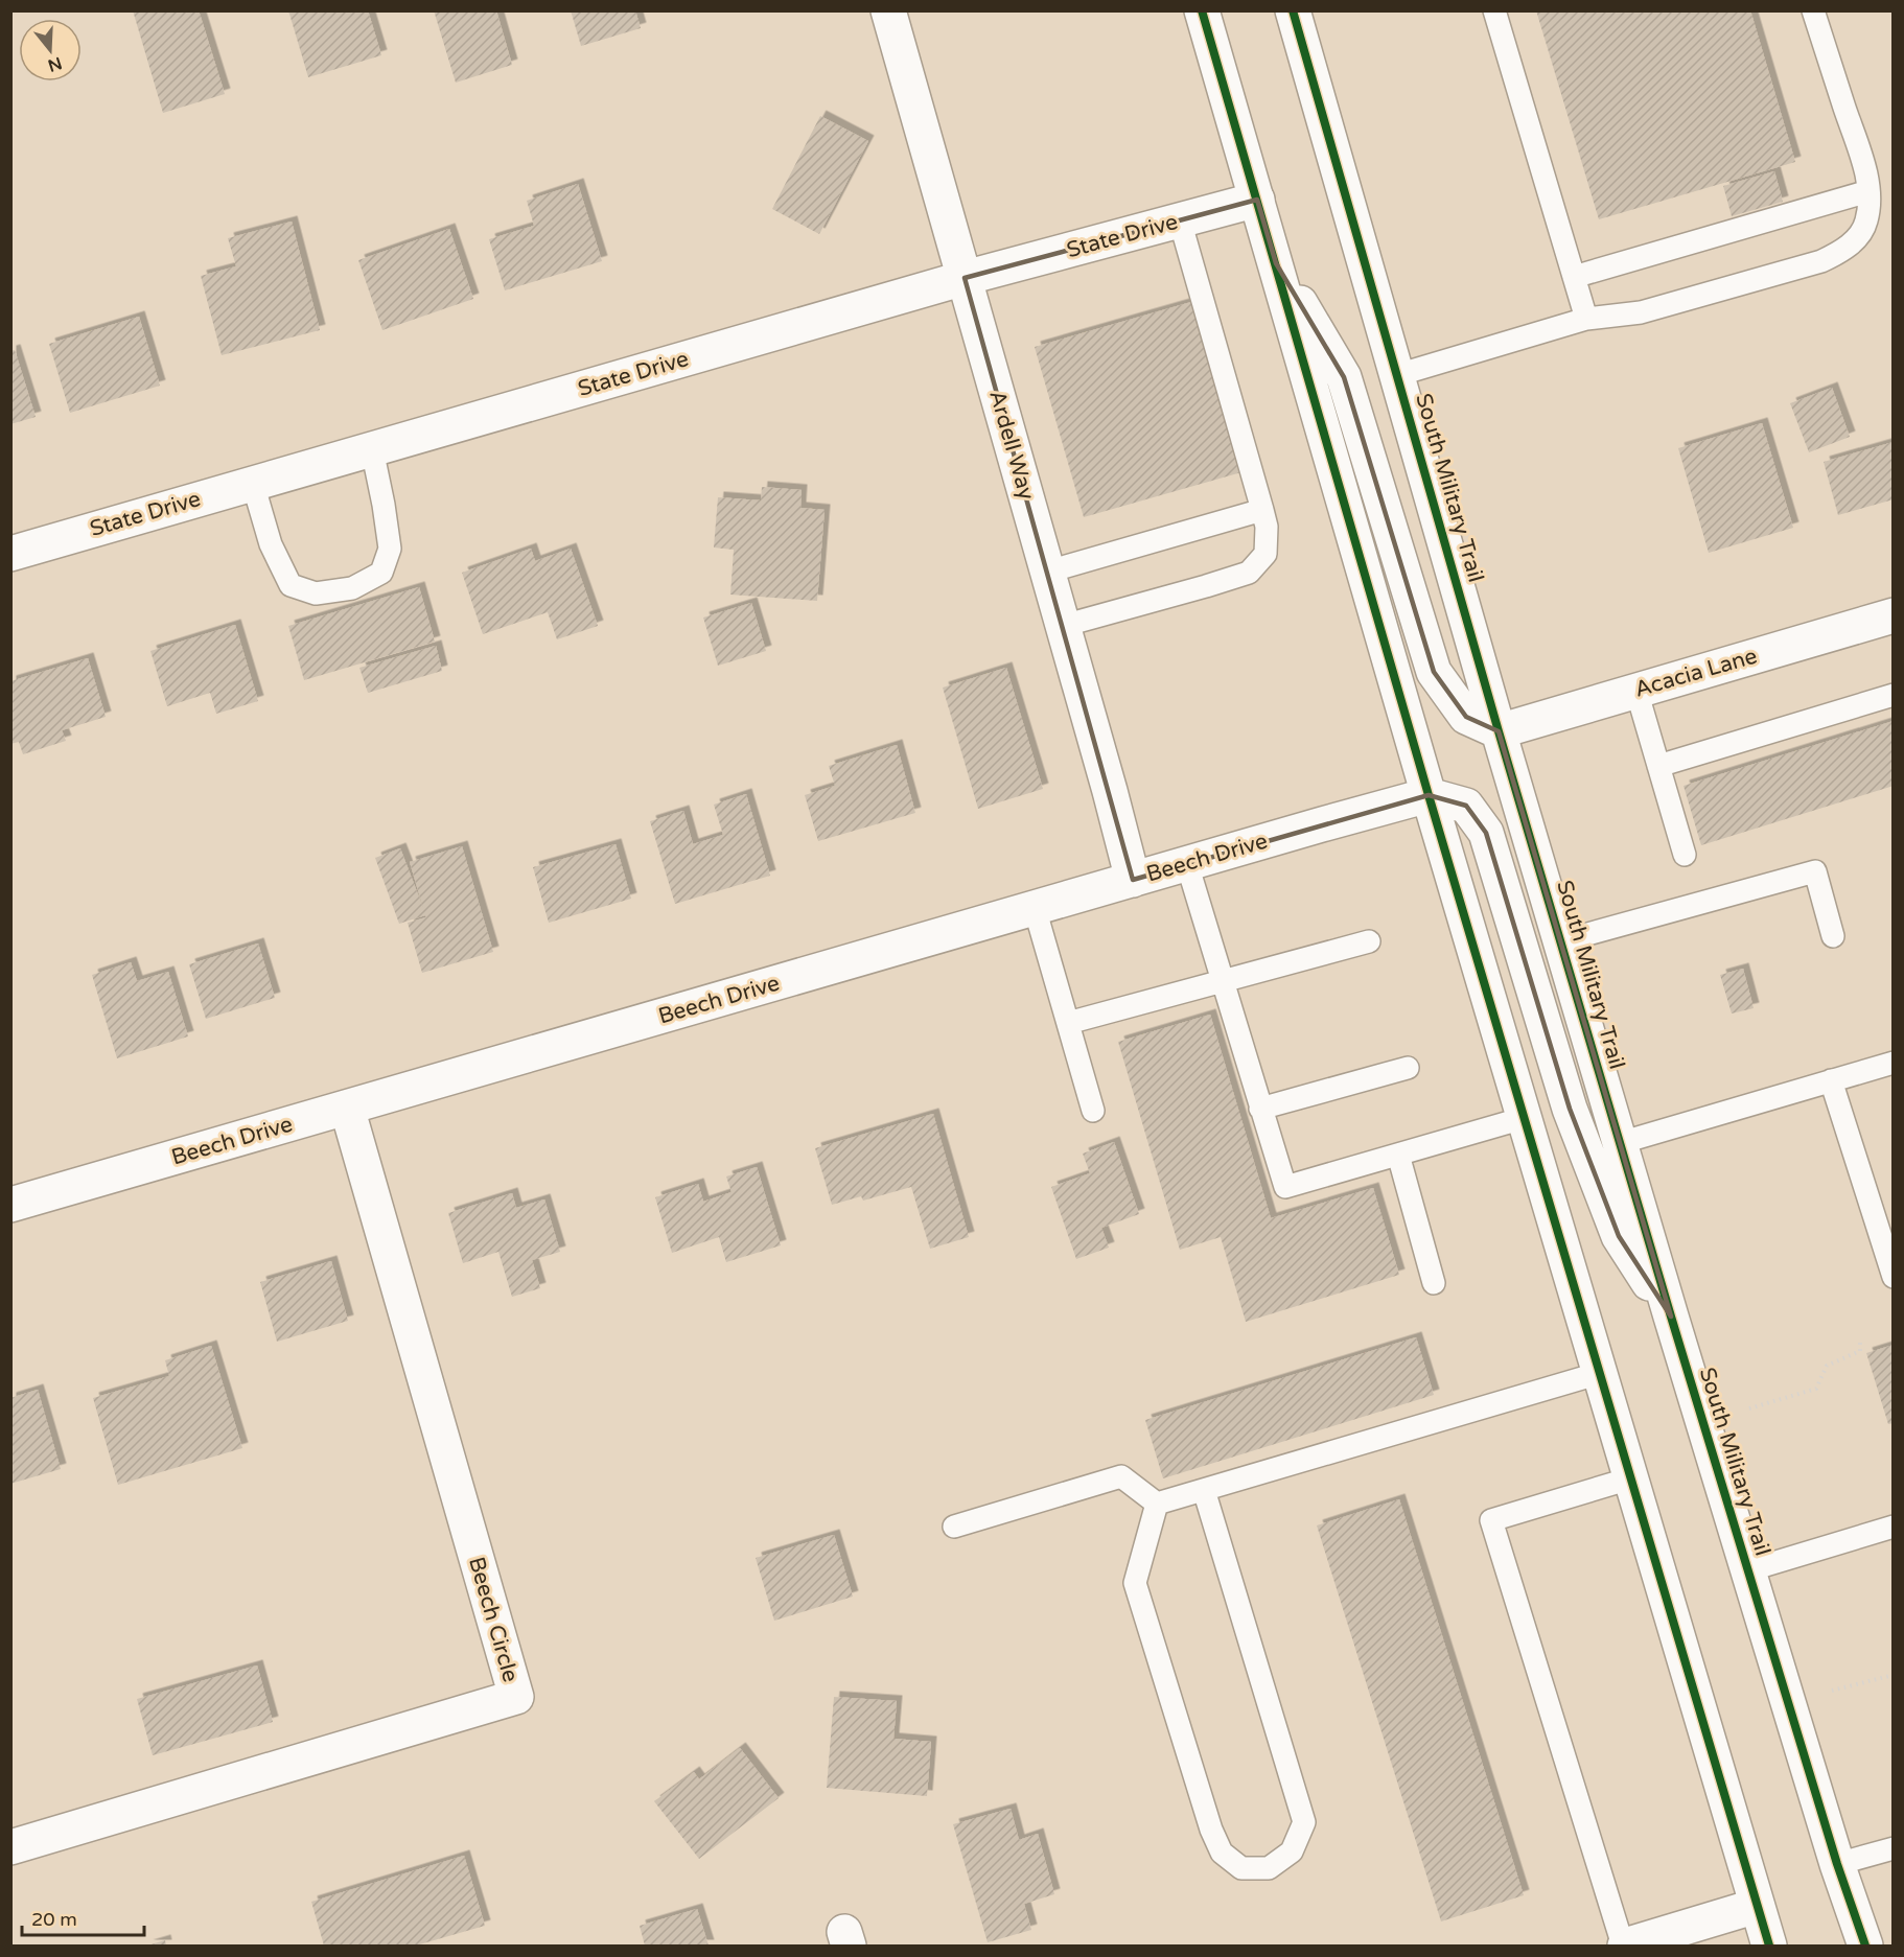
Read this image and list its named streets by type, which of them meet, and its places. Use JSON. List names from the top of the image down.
{
  "streets": {
    "street": [
      "State Drive",
      "Ardell Way",
      "South Military Trail",
      "Acacia Lane",
      "Beech Drive",
      "Beech Circle"
    ]
  },
  "crossings": [
    ["State Drive", "Ardell Way"],
    ["Ardell Way", "Beech Drive"],
    ["South Military Trail", "Acacia Lane"],
    ["Beech Drive", "Beech Circle"]
  ],
  "scale_bar": "20 m",
  "north": "bottom"
}
